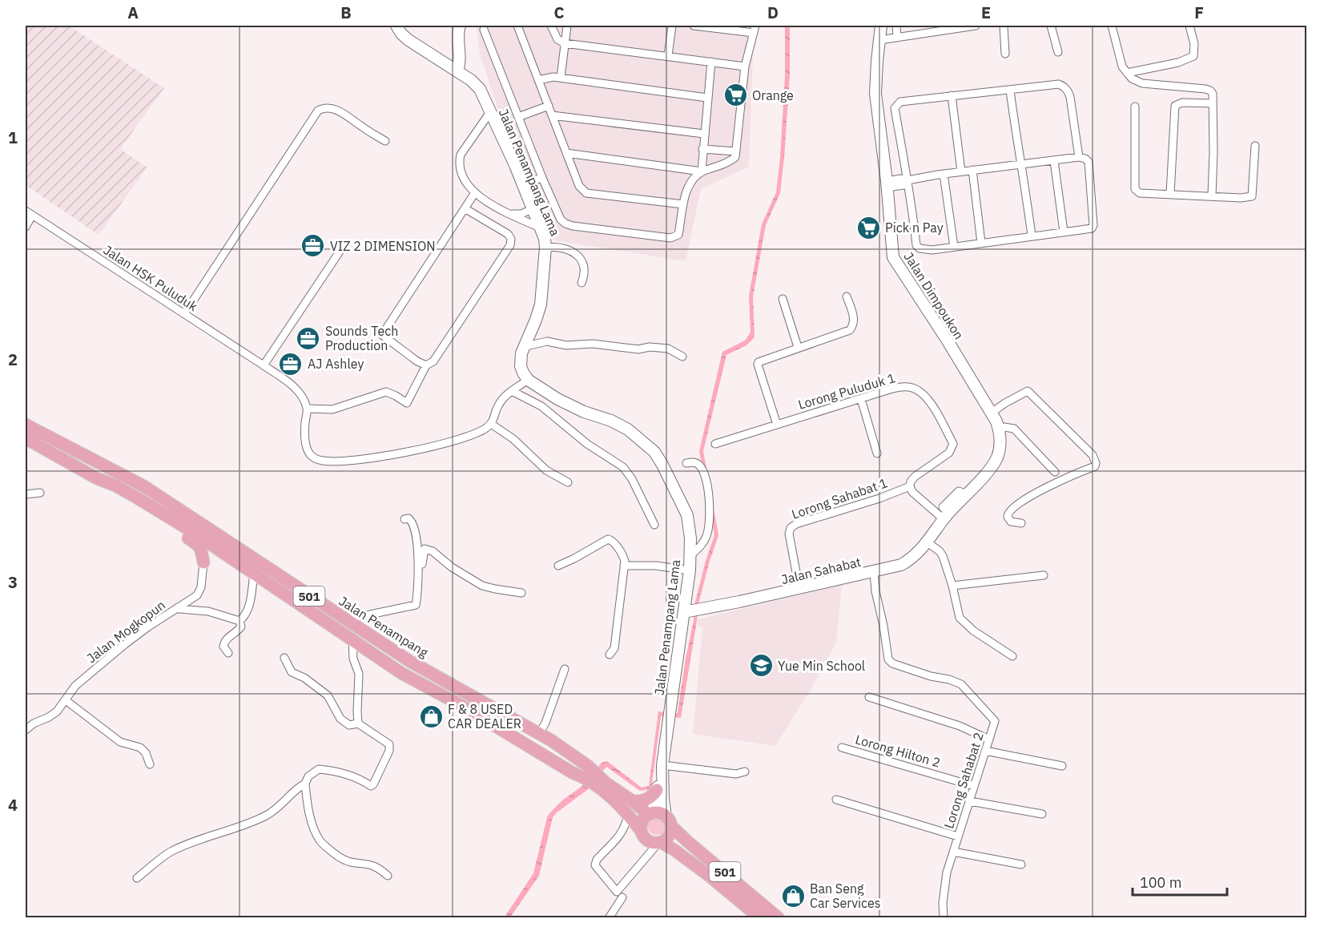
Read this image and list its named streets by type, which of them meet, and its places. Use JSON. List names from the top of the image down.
{
  "streets": {
    "main road": [
      "Jalan Penampang Lama",
      "Jalan Dimpoukon",
      "Jalan Sahabat",
      "501",
      "Jalan Penampang"
    ],
    "street": [
      "Jalan HSK Puluduk",
      "Lorong Puluduk 1",
      "Lorong Sahabat 1",
      "Jalan Mogkopun",
      "Lorong Hilton 2",
      "Lorong Sahabat 2"
    ]
  },
  "crossings": [
    ["Jalan Penampang Lama", "Jalan Sahabat"],
    ["Jalan Penampang Lama", "501"],
    ["Jalan Penampang Lama", "Jalan Penampang"],
    ["Lorong Puluduk 1", "Lorong Sahabat 1"],
    ["Lorong Sahabat 1", "Jalan Sahabat"],
    ["Jalan Sahabat", "Lorong Sahabat 2"],
    ["501", "Jalan Penampang"],
    ["Lorong Hilton 2", "Lorong Sahabat 2"]
  ],
  "places": {
    "supermarket": ["Orange", "Pick n Pay"],
    "office": ["VIZ 2 DIMENSION", "Sounds Tech Production", "AJ Ashley"],
    "school or university": ["Yue Min School"],
    "shop": ["F & 8 USED CAR DEALER", "Ban Seng Car Services"]
  },
  "scale_bar": "100 m",
  "grid": {
    "columns": [
      "A",
      "B",
      "C",
      "D",
      "E",
      "F"
    ],
    "rows": [
      "1",
      "2",
      "3",
      "4"
    ]
  }
}
